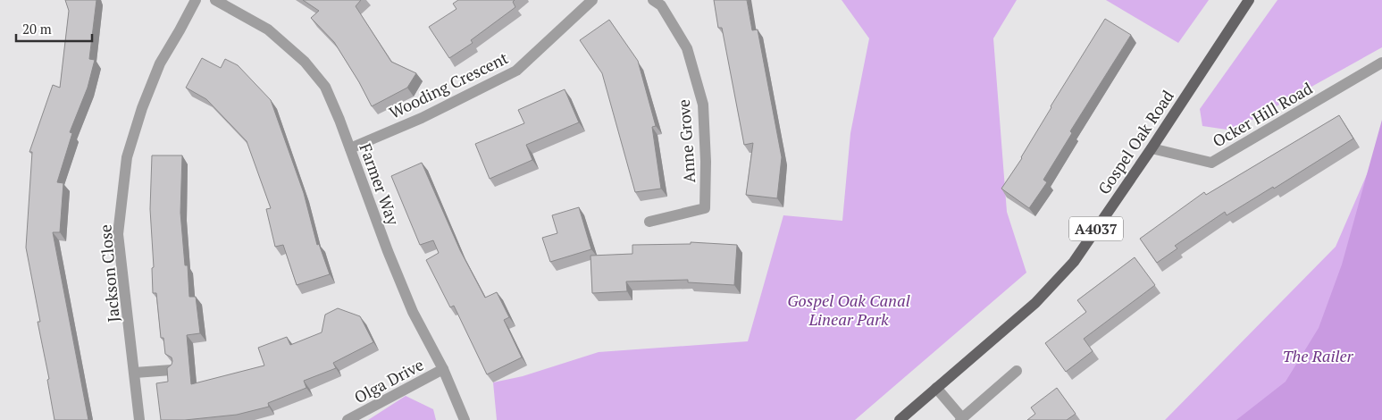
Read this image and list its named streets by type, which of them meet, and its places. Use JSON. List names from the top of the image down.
{
  "streets": {
    "main road": ["Gospel Oak Road", "A4037"],
    "street": [
      "Wooding Crescent",
      "Ocker Hill Road",
      "Anne Grove",
      "Farmer Way",
      "Jackson Close",
      "Olga Drive"
    ]
  },
  "crossings": [
    ["Wooding Crescent", "Farmer Way"],
    ["Ocker Hill Road", "Gospel Oak Road"],
    ["Farmer Way", "Olga Drive"]
  ],
  "parks": ["Gospel Oak Canal Linear Park", "The Railer"],
  "scale_bar": "20 m"
}
